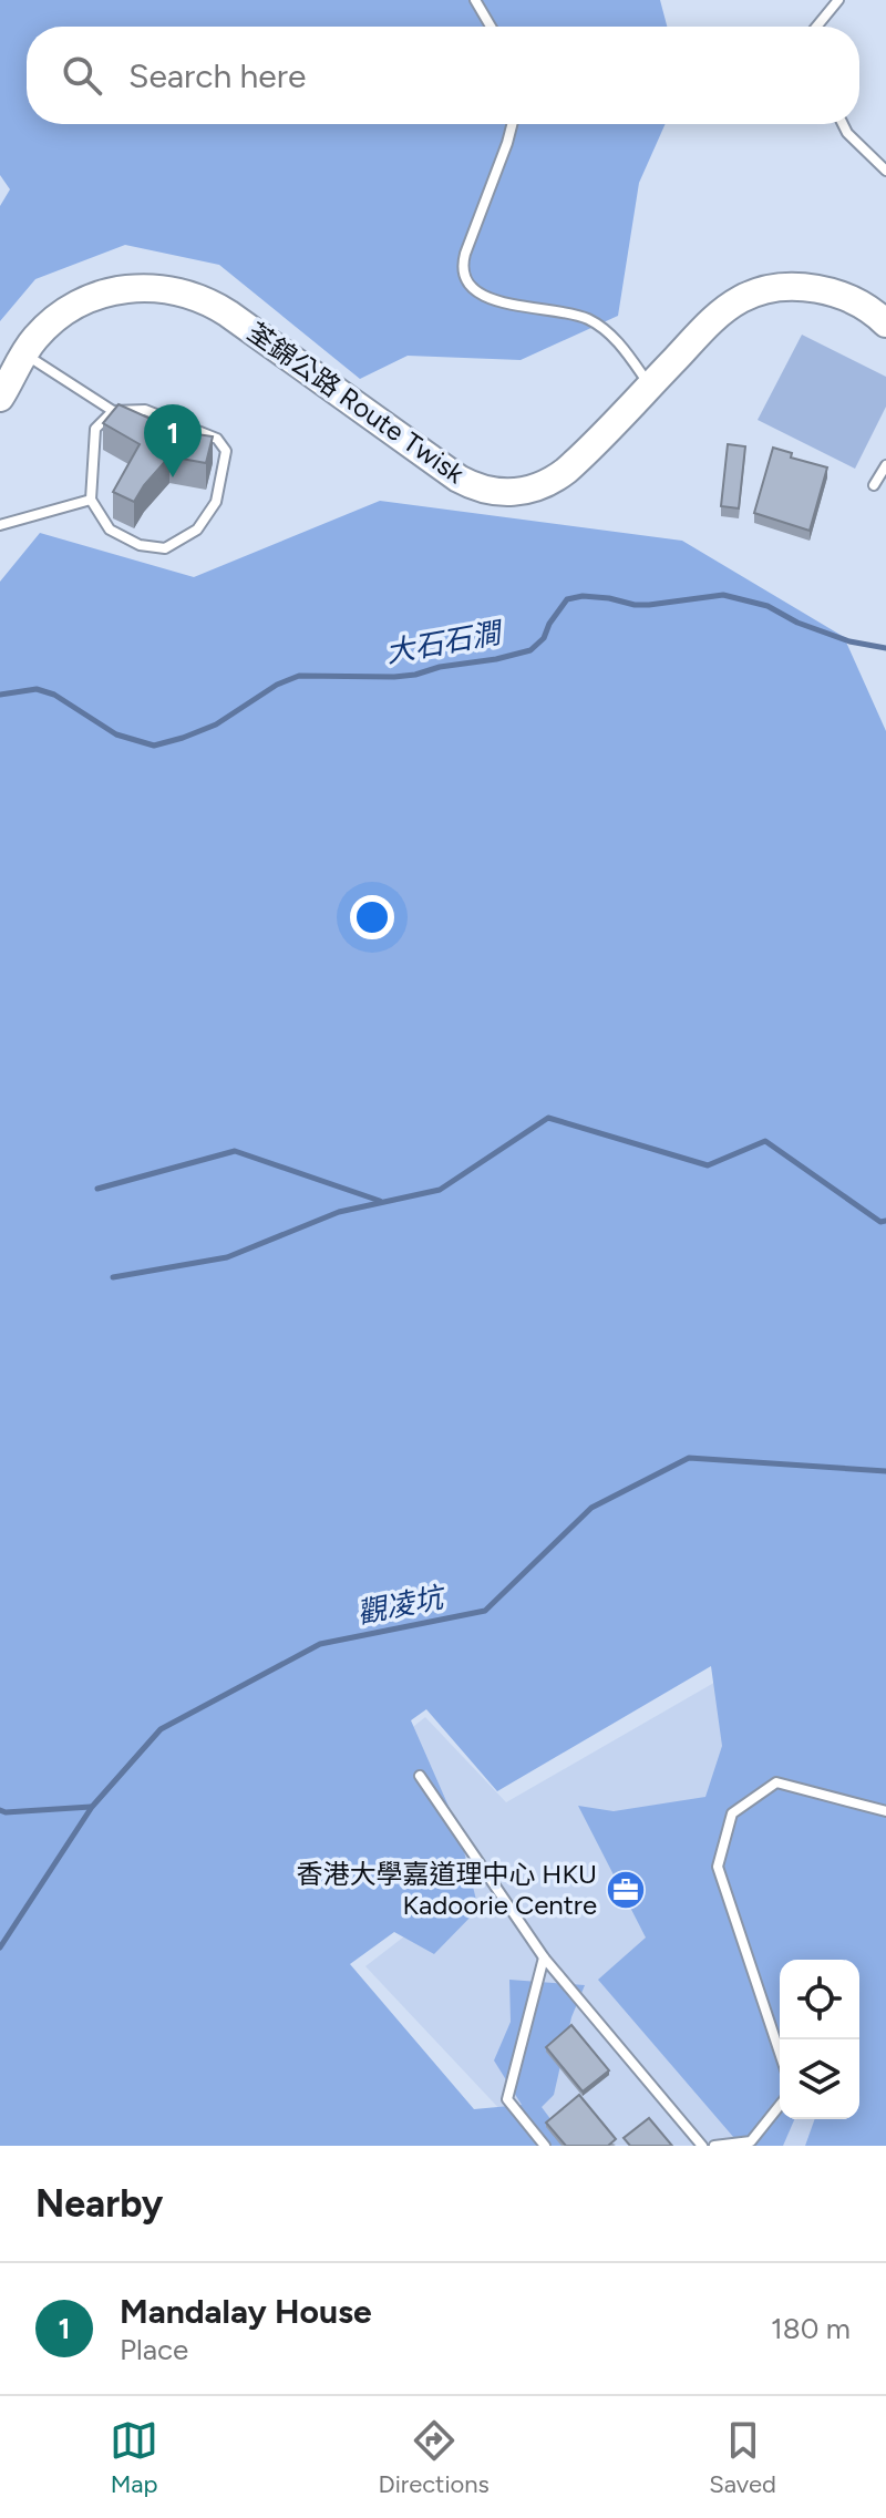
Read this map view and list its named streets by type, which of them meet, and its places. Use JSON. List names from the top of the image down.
{
  "streets": {
    "main road": ["荃錦公路 Route Twisk"]
  },
  "water": ["大石石澗", "觀凌坑"],
  "places": {
    "office": ["香港大學嘉道理中心 HKU Kadoorie Centre"]
  },
  "page": {
    "search": "Search here",
    "pins": "1",
    "heading": "Nearby",
    "list": [
      {
        "mark": "1",
        "name": "Mandalay House",
        "note": "Place",
        "value": "180 m"
      }
    ],
    "nav": ["Map", "Directions", "Saved"]
  }
}
